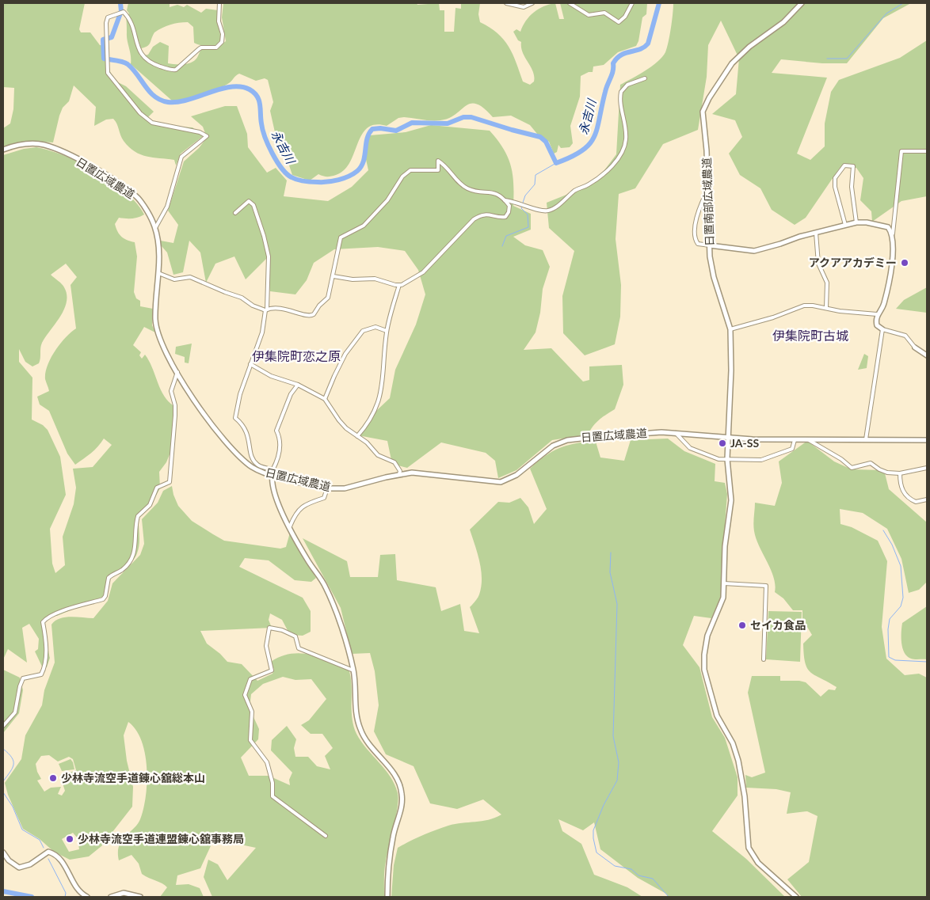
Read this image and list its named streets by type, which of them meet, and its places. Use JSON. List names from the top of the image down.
{
  "streets": {
    "street": ["日置広域農道", "日置南部広域農道"]
  },
  "crossings": [
    ["日置広域農道", "日置南部広域農道"]
  ],
  "districts": ["伊集院町古城", "伊集院町恋之原"],
  "water": ["永吉川"],
  "places": [
    "アクアアカデミー",
    "JA-SS",
    "セイカ食品",
    "少林寺流空手道錬心舘総本山",
    "少林寺流空手道連盟錬心舘事務局"
  ]
}
